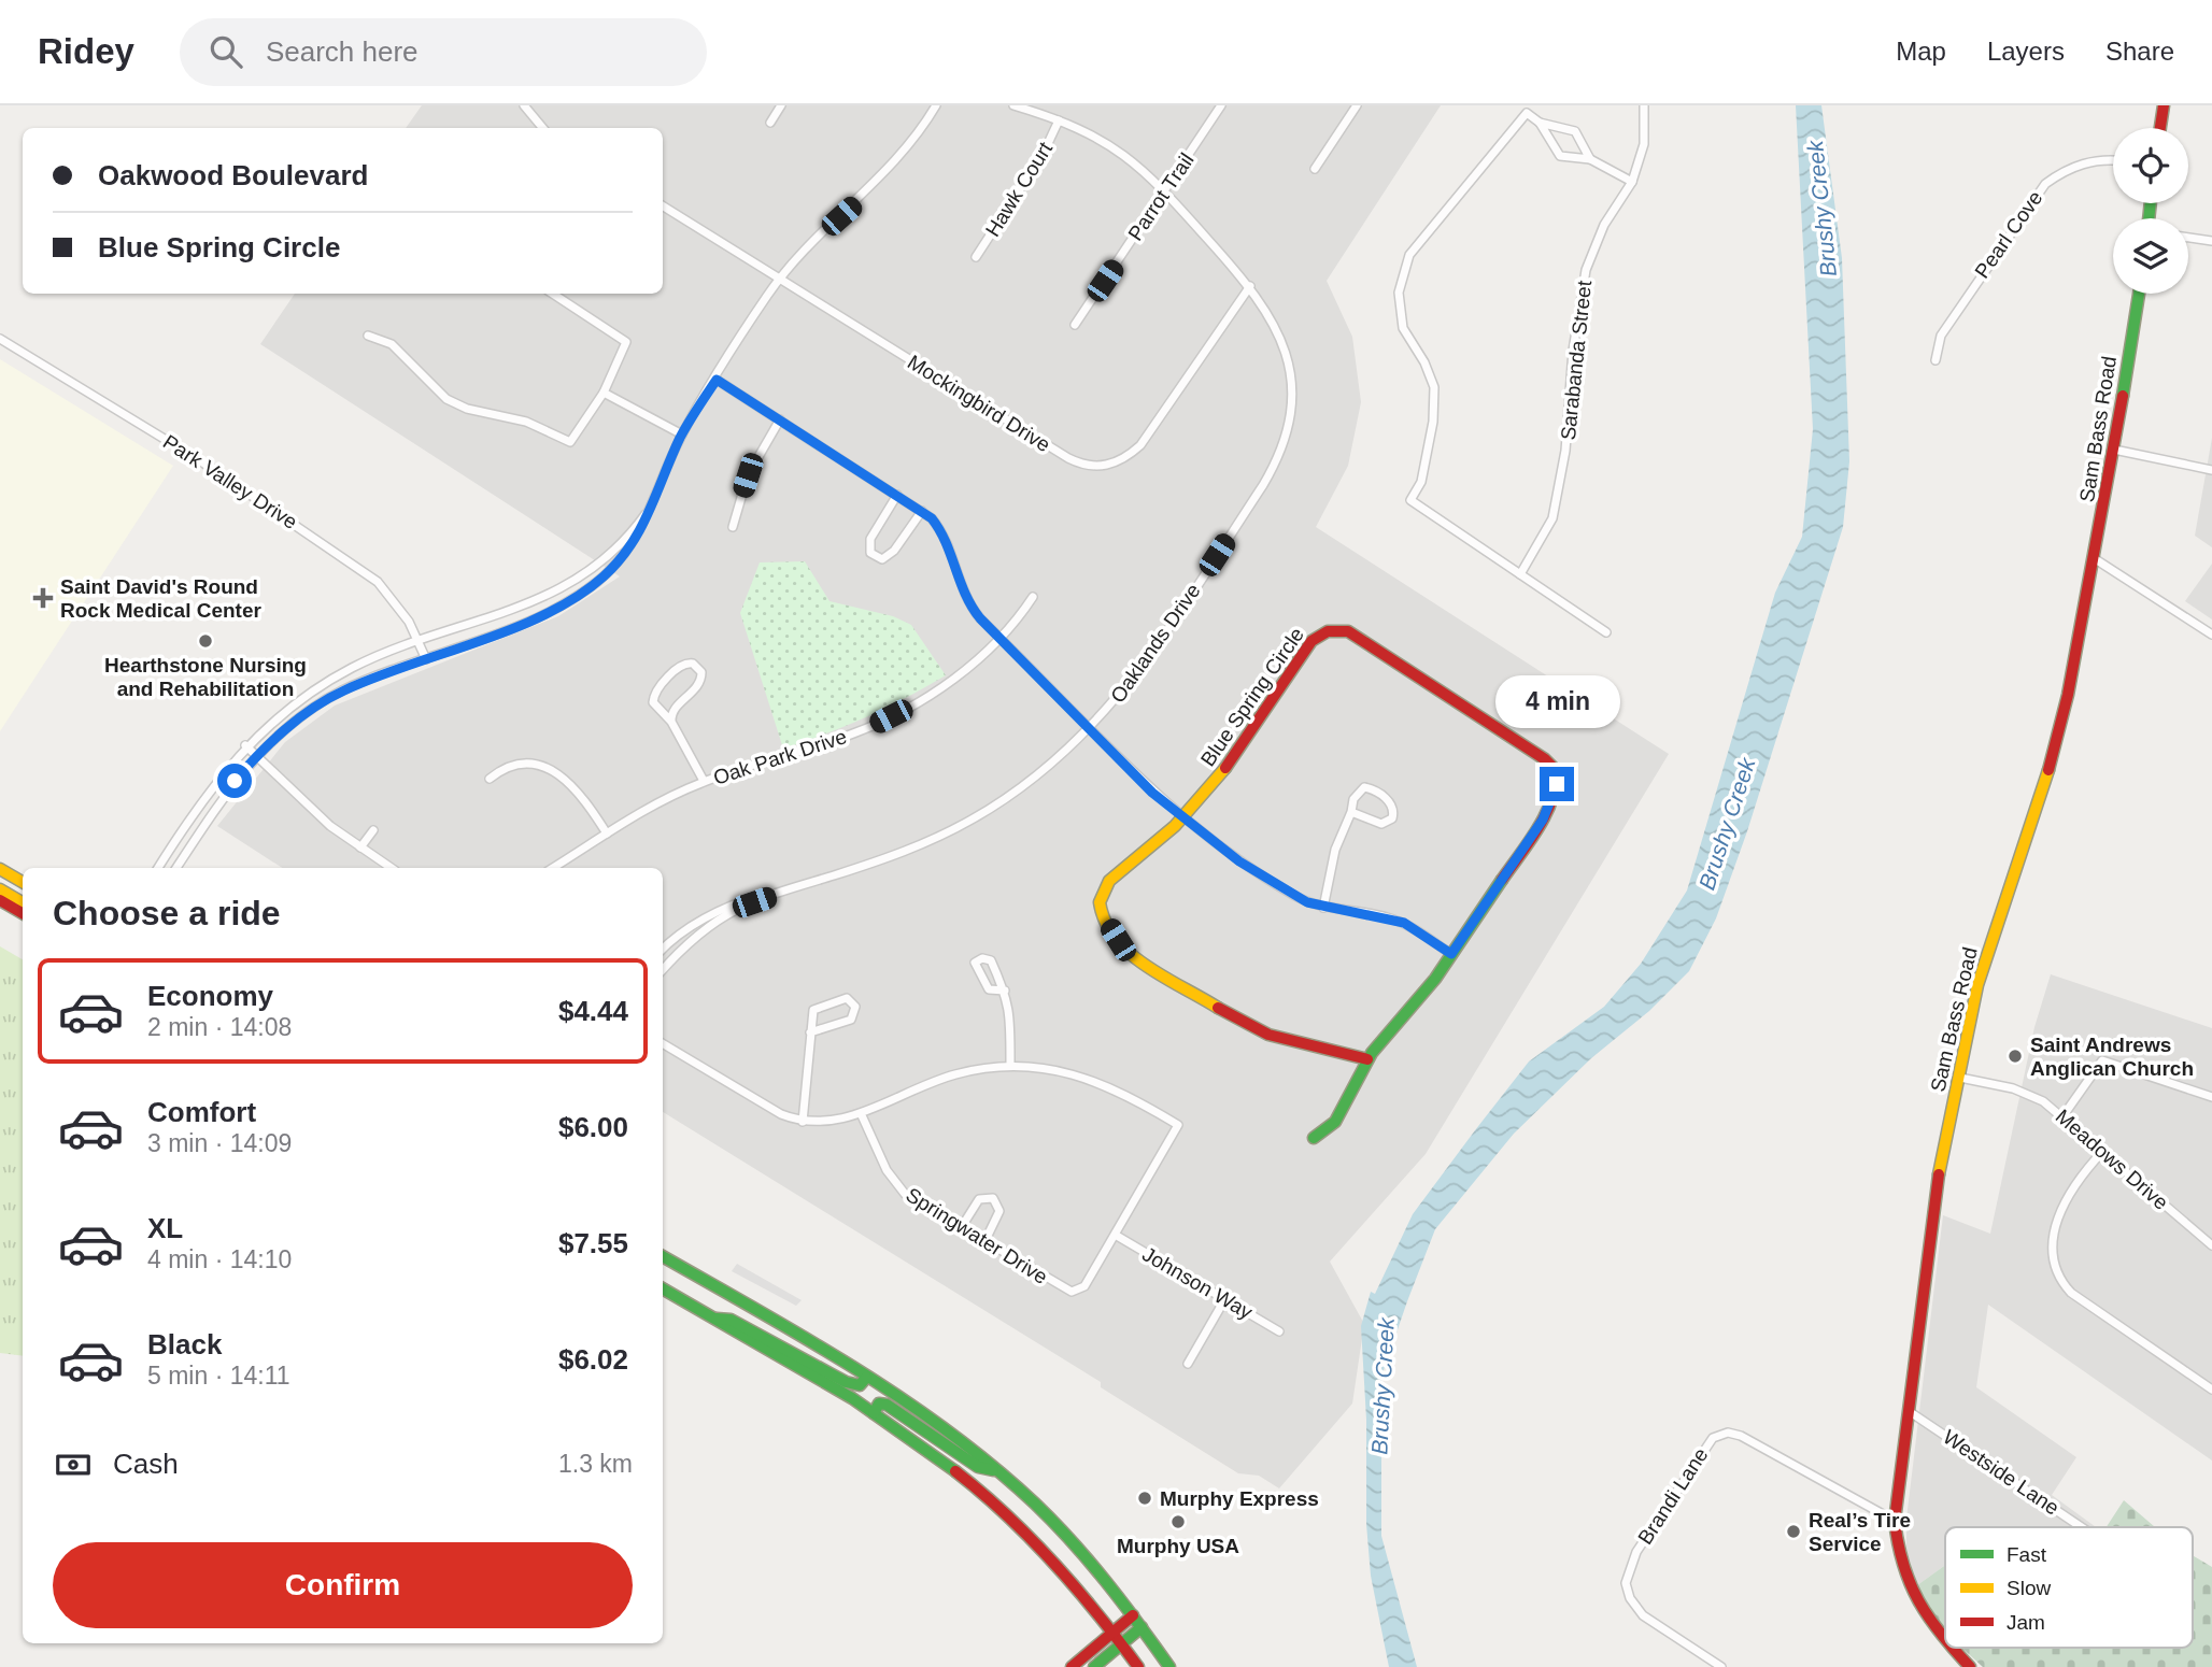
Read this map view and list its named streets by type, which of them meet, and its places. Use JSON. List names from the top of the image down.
{
  "streets": {
    "main road": ["Sam Bass Road", "Blue Spring Circle"],
    "street": [
      "Hawk Court",
      "Parrot Trail",
      "Pearl Cove",
      "Sarabanda Street",
      "Mockingbird Drive",
      "Park Valley Drive",
      "Oaklands Drive",
      "Oak Park Drive",
      "Meadows Drive",
      "Springwater Drive",
      "Johnson Way",
      "Westside Lane",
      "Brandi Lane"
    ]
  },
  "crossings": [
    ["Hawk Court", "Oaklands Drive"],
    ["Parrot Trail", "Oaklands Drive"],
    ["Mockingbird Drive", "Oaklands Drive"],
    ["Sam Bass Road", "Meadows Drive"],
    ["Sam Bass Road", "Westside Lane"],
    ["Sam Bass Road", "Brandi Lane"],
    ["Springwater Drive", "Johnson Way"]
  ],
  "water": ["Brushy Creek"],
  "places": {
    "health": ["Saint David's Round Rock Medical Center"],
    "other": [
      "Hearthstone Nursing and Rehabilitation",
      "Saint Andrews Anglican Church",
      "Murphy Express",
      "Murphy USA",
      "Real’s Tire Service"
    ]
  },
  "legend": ["Fast", "Slow", "Jam"],
  "page": {
    "header": "Ridey",
    "search": "Search here",
    "nav": ["Map", "Layers", "Share"],
    "banner": ["Oakwood Boulevard", "Blue Spring Circle"],
    "bubble": "4 min",
    "heading": "Choose a ride",
    "list": [
      {
        "name": "Economy",
        "note": "2 min · 14:08",
        "value": "$4.44"
      },
      {
        "name": "Comfort",
        "note": "3 min · 14:09",
        "value": "$6.00"
      },
      {
        "name": "XL",
        "note": "4 min · 14:10",
        "value": "$7.55"
      },
      {
        "name": "Black",
        "note": "5 min · 14:11",
        "value": "$6.02"
      }
    ],
    "pay": ["Cash", "1.3 km"],
    "buttons": "Confirm"
  }
}
